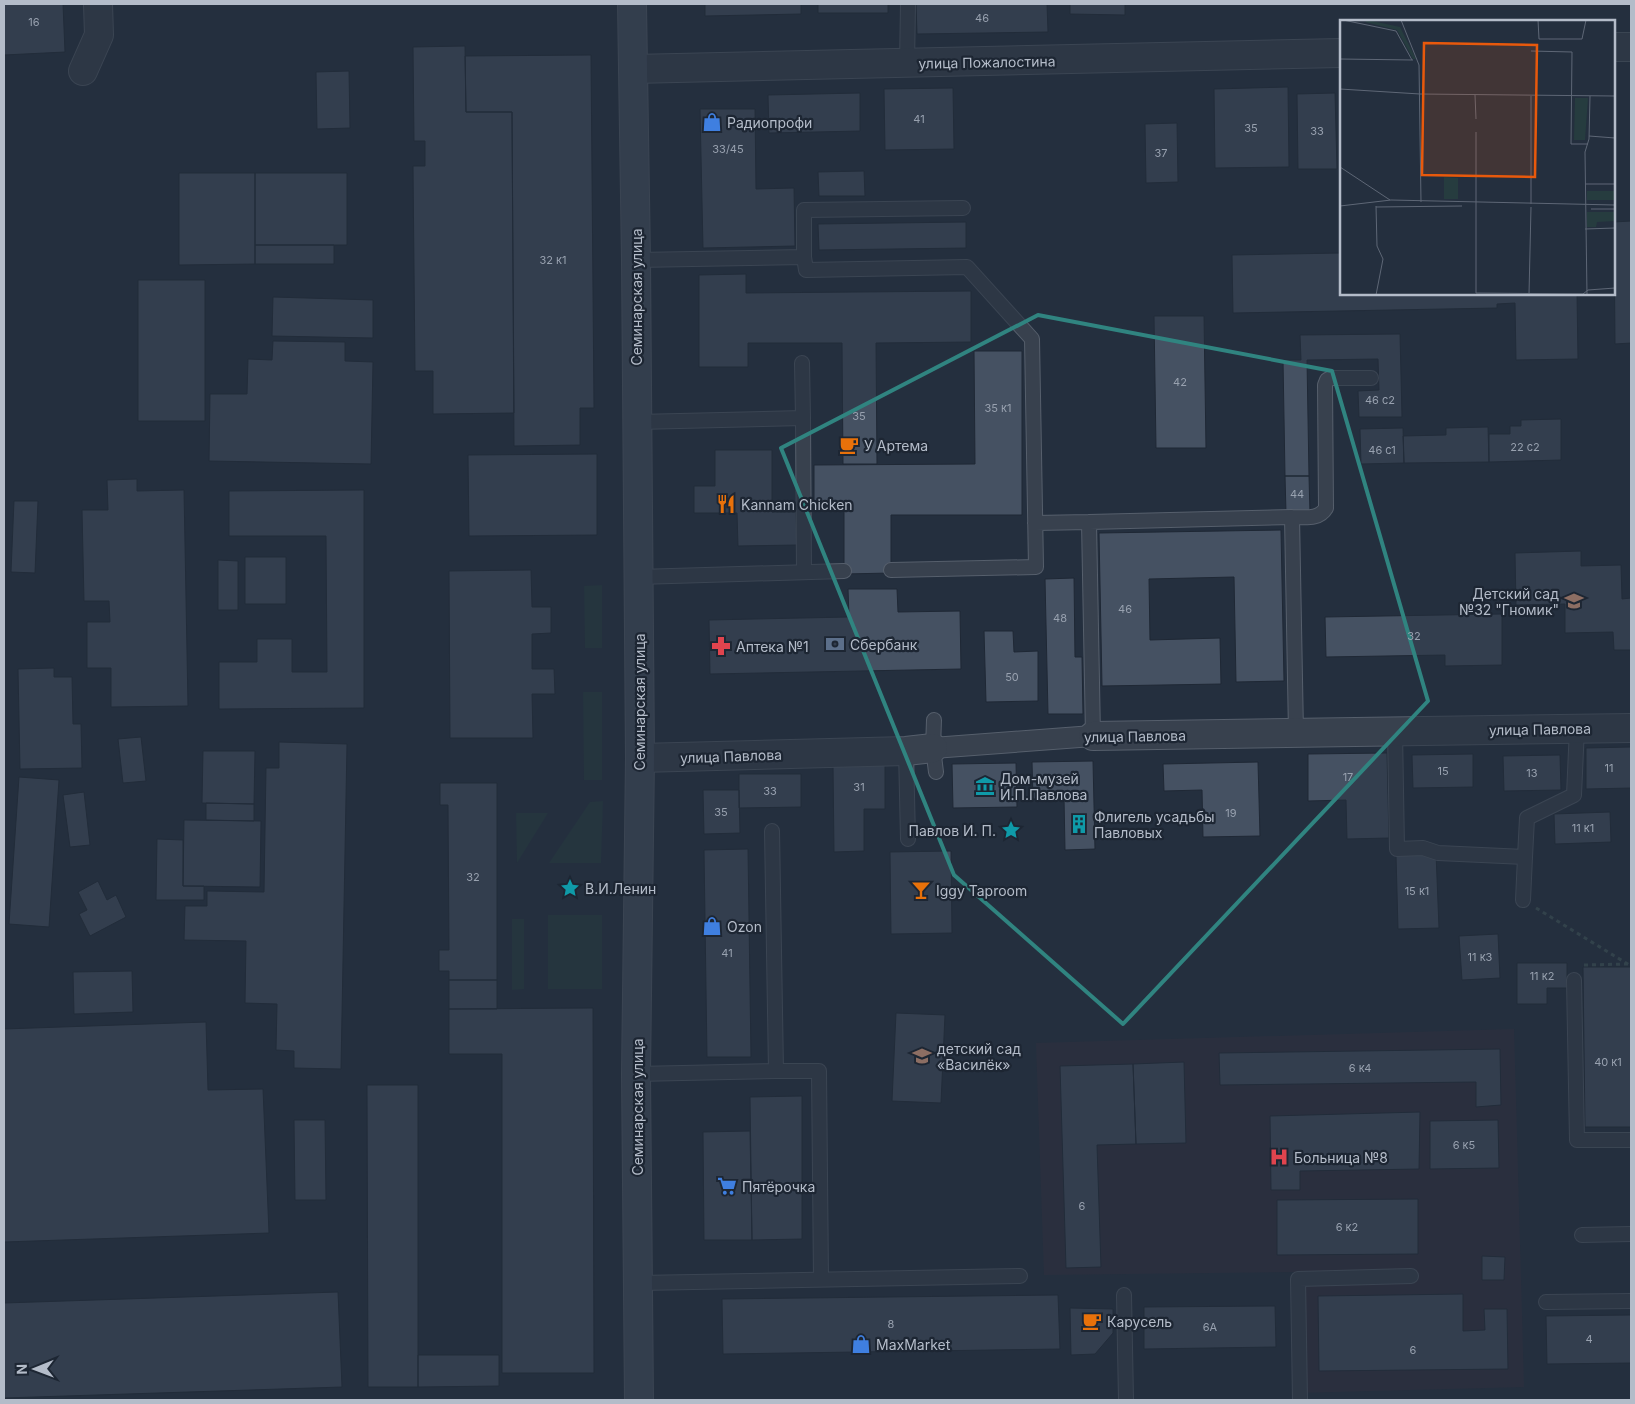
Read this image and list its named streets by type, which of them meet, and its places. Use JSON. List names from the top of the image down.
{
  "streets": {
    "main road": ["Семинарская улица"],
    "street": ["улица Пожалостина", "улица Павлова"]
  },
  "crossings": [
    ["улица Пожалостина", "Семинарская улица"],
    ["Семинарская улица", "улица Павлова"]
  ],
  "places": {
    "shop": ["Радиопрофи", "Ozon", "MaxMarket"],
    "cafe": ["У Артема", "Карусель"],
    "restaurant": ["Kannam Chicken"],
    "school or university": ["Детский сад №32 \"Гномик\"", "детский сад «Василёк»"],
    "bank": ["Сбербанк"],
    "pharmacy": ["Аптека №1"],
    "museum": ["Дом-музей И.П.Павлова"],
    "building": ["Флигель усадьбы Павловых"],
    "place": ["Павлов И. П.", "В.И.Ленин"],
    "bar": ["Iggy Taproom"],
    "hospital": ["Больница №8"],
    "supermarket": ["Пятёрочка"]
  },
  "house_numbers": [
    "46",
    "16",
    "41",
    "35",
    "33",
    "33/45",
    "37",
    "32 к1",
    "42",
    "46 с2",
    "35 к1",
    "35",
    "22 с2",
    "46 с1",
    "44",
    "46",
    "48",
    "32",
    "50",
    "11",
    "15",
    "13",
    "17",
    "31",
    "33",
    "35",
    "19",
    "11 к1",
    "32",
    "15 к1",
    "41",
    "11 к3",
    "11 к2",
    "40 к1",
    "6 к4",
    "6 к5",
    "6",
    "6 к2",
    "8",
    "6А",
    "4",
    "6"
  ],
  "north": "left"
}
